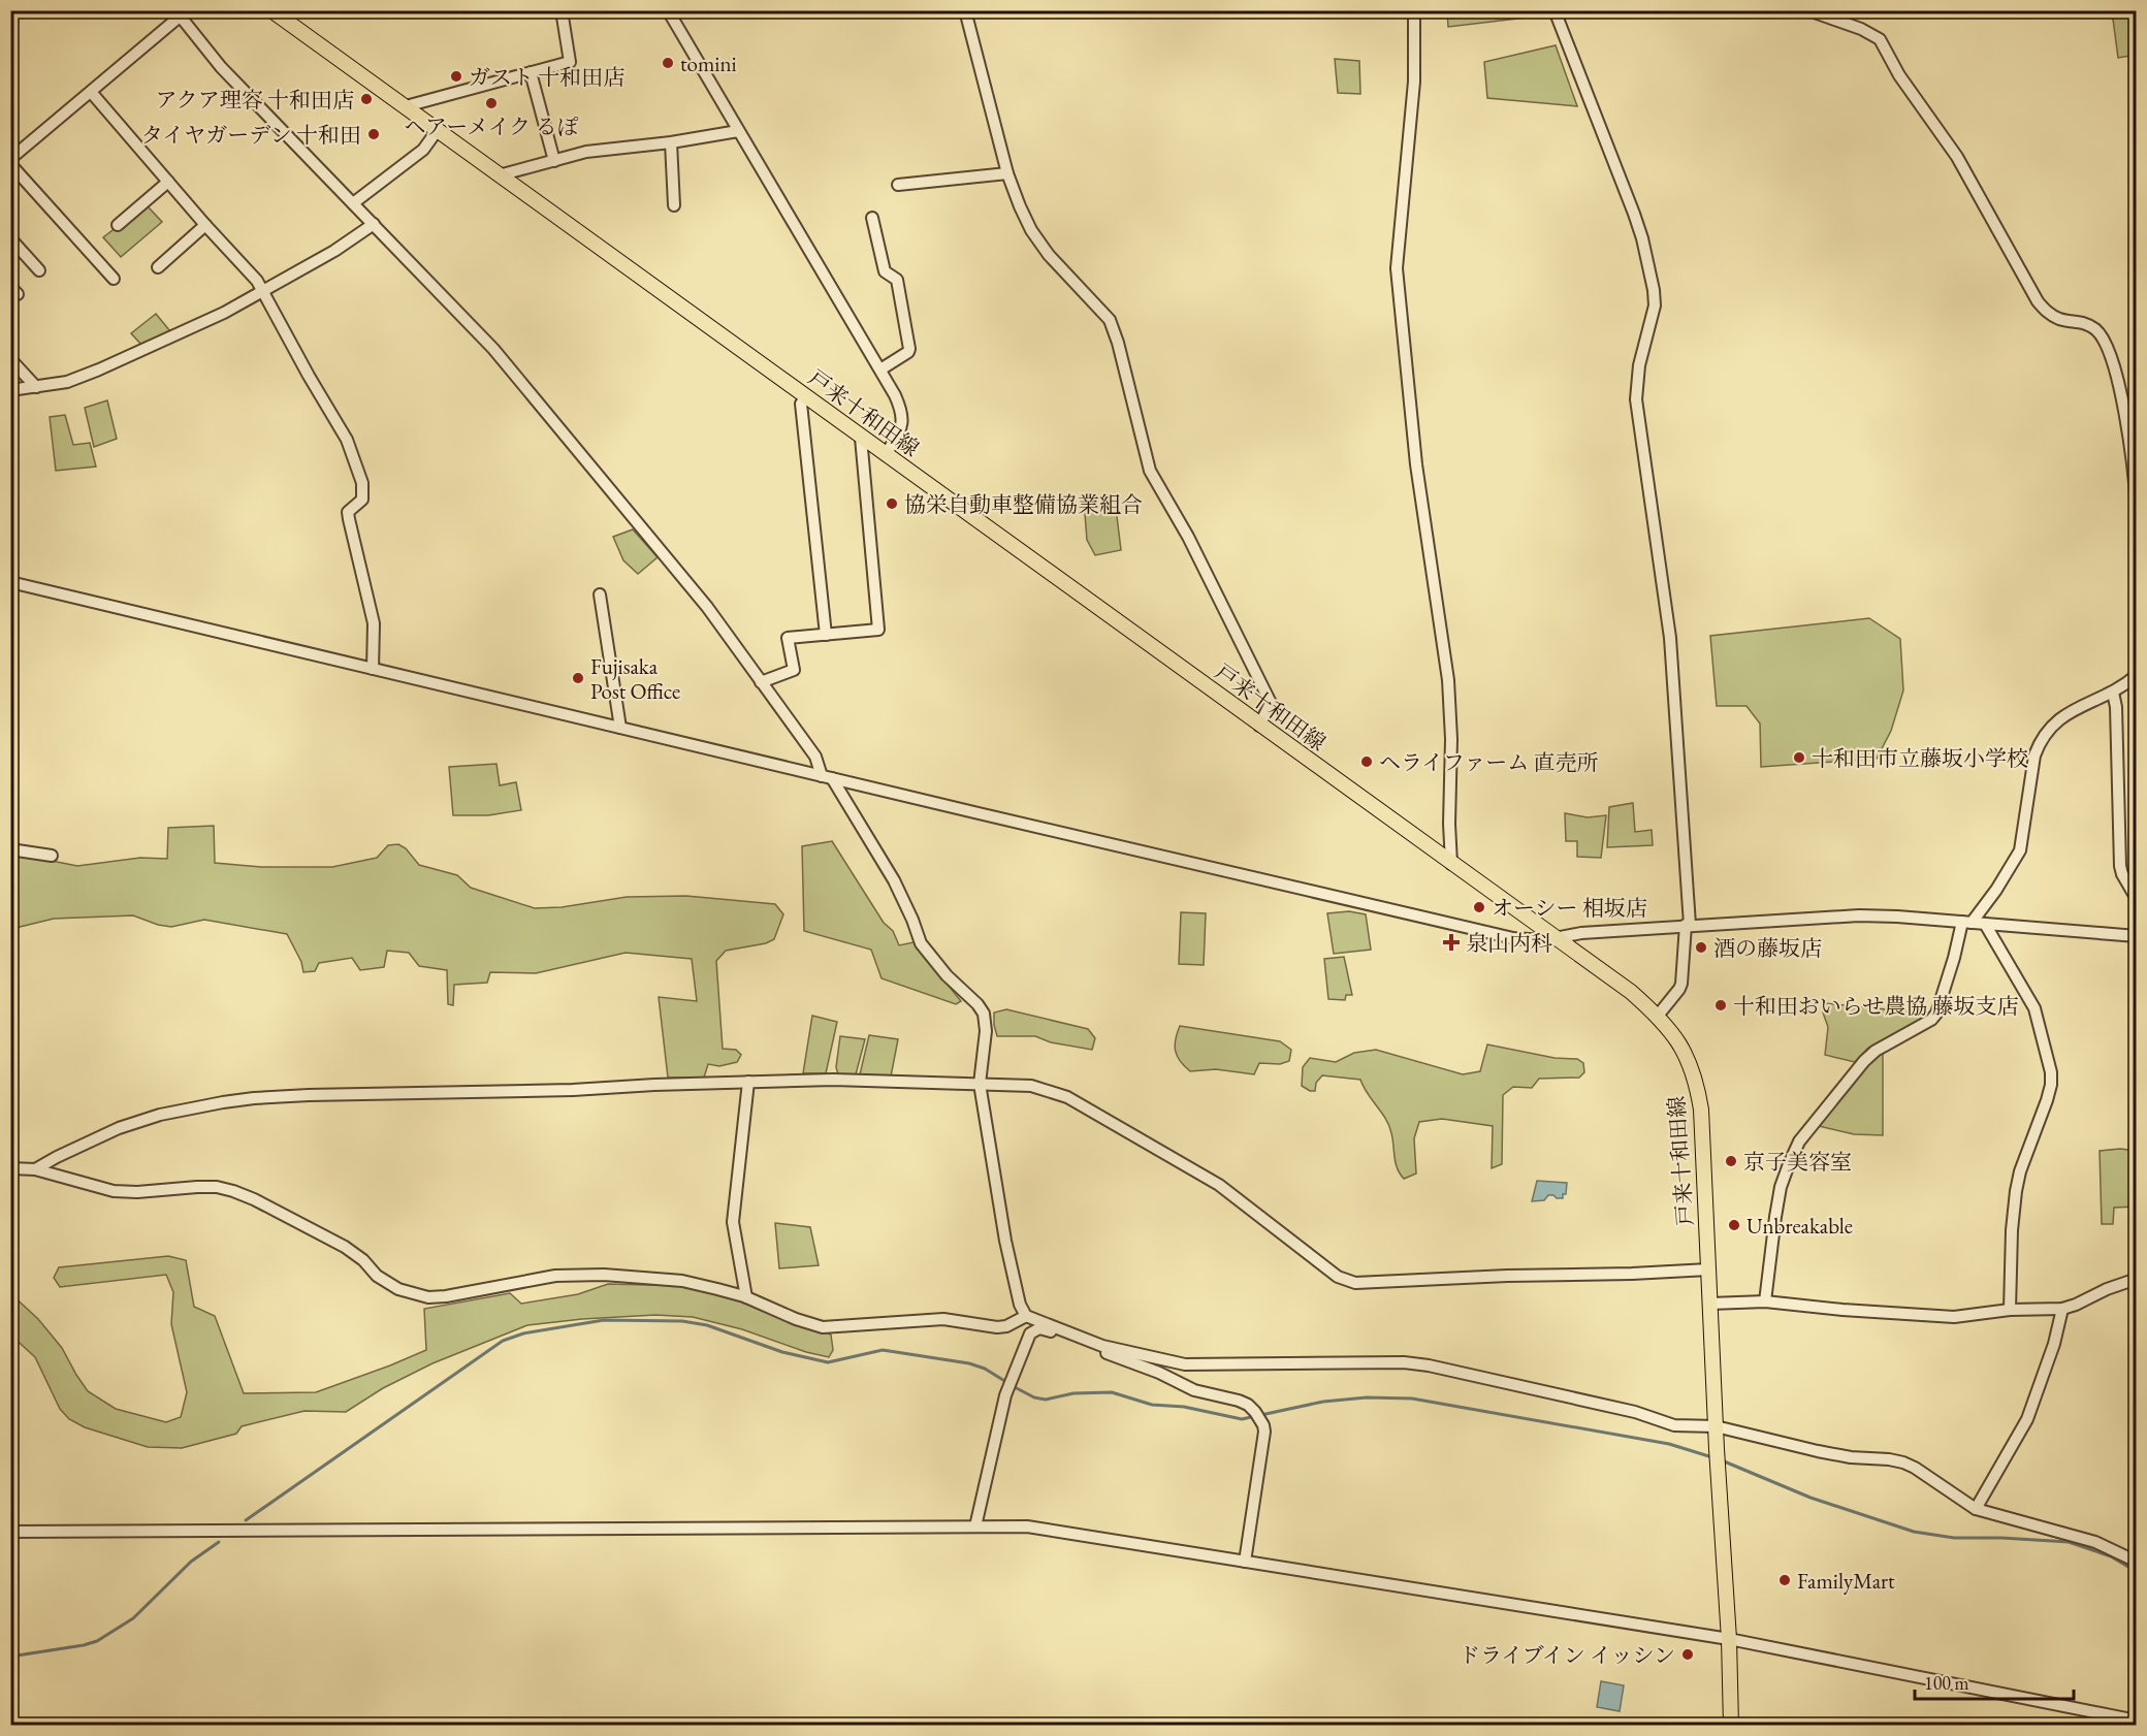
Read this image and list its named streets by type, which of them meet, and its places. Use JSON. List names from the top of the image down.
{
  "streets": {
    "main road": ["戸来十和田線"]
  },
  "places": {
    "other": [
      "tomini",
      "ガスト 十和田店",
      "アクア理容 十和田店",
      "ヘアーメイク るぽ",
      "タイヤガーデン 十和田",
      "協栄自動車整備協業組合",
      "Fujisaka Post Office",
      "十和田市立藤坂小学校",
      "ヘライファーム 直売所",
      "オーシー 相坂店",
      "酒の藤坂店",
      "十和田おいらせ農協 藤坂支店",
      "京子美容室",
      "Unbreakable",
      "FamilyMart",
      "ドライブイン イッシン"
    ],
    "health": ["泉山内科"]
  },
  "scale_bar": "100 m"
}
